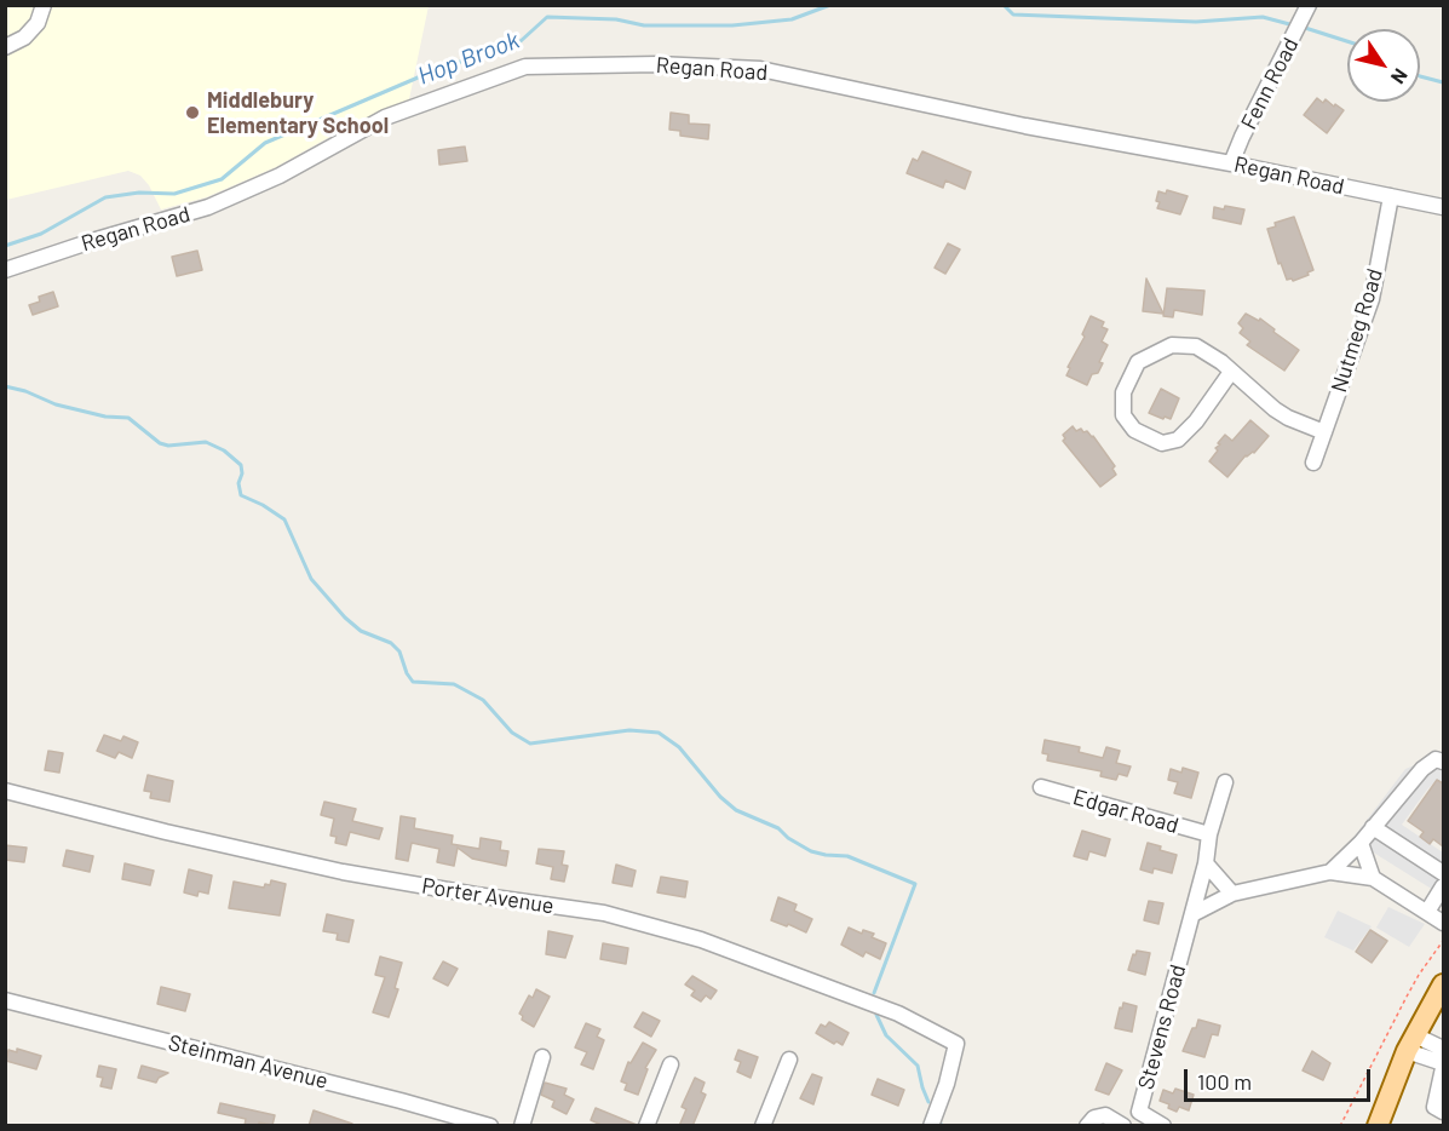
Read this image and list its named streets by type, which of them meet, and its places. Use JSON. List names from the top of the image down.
{
  "streets": {
    "street": [
      "Regan Road",
      "Fenn Road",
      "Nutmeg Road",
      "Edgar Road",
      "Porter Avenue",
      "Stevens Road",
      "Steinman Avenue"
    ]
  },
  "crossings": [
    ["Regan Road", "Fenn Road"],
    ["Regan Road", "Nutmeg Road"],
    ["Edgar Road", "Stevens Road"]
  ],
  "water": ["Hop Brook"],
  "places": ["Middlebury Elementary School"],
  "scale_bar": "100 m",
  "north": "bottom right"
}
